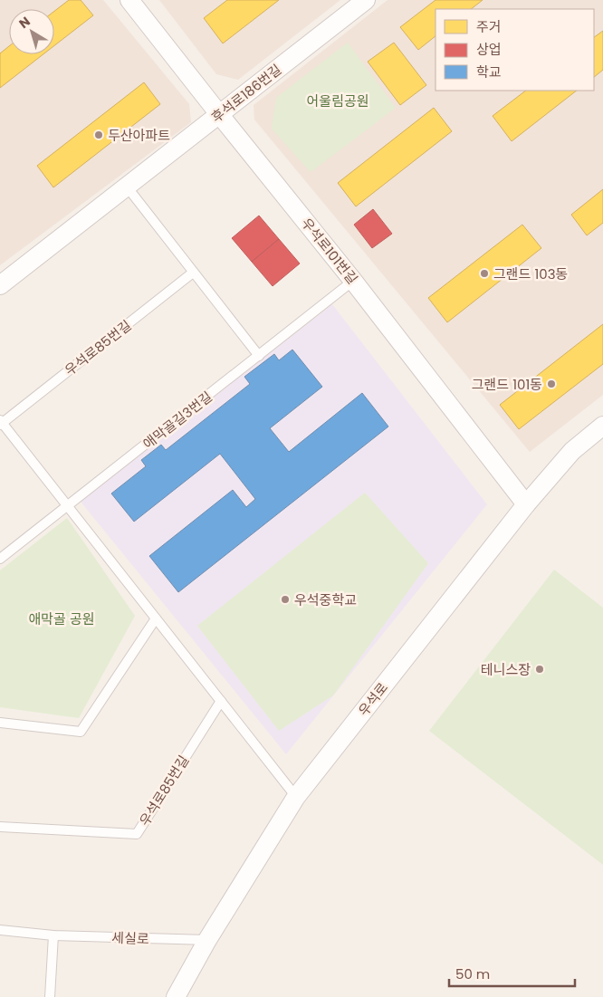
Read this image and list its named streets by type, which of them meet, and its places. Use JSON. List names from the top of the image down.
{
  "streets": {
    "street": ["후석로186번길", "우석로101번길", "우석로"],
    "lane": ["우석로85번길", "애막골길3번길", "세실로"]
  },
  "crossings": [
    ["후석로186번길", "우석로101번길"],
    ["우석로101번길", "애막골길3번길"],
    ["우석로101번길", "우석로"],
    ["우석로85번길", "애막골길3번길"],
    ["우석로85번길", "우석로"],
    ["우석로", "세실로"]
  ],
  "parks": ["어울림공원", "애막골 공원"],
  "places": [
    "두산아파트",
    "그랜드 103동",
    "그랜드 101동",
    "우석중학교",
    "테니스장"
  ],
  "legend": ["주거", "상업", "학교"],
  "scale_bar": "50 m",
  "north": "top left"
}
